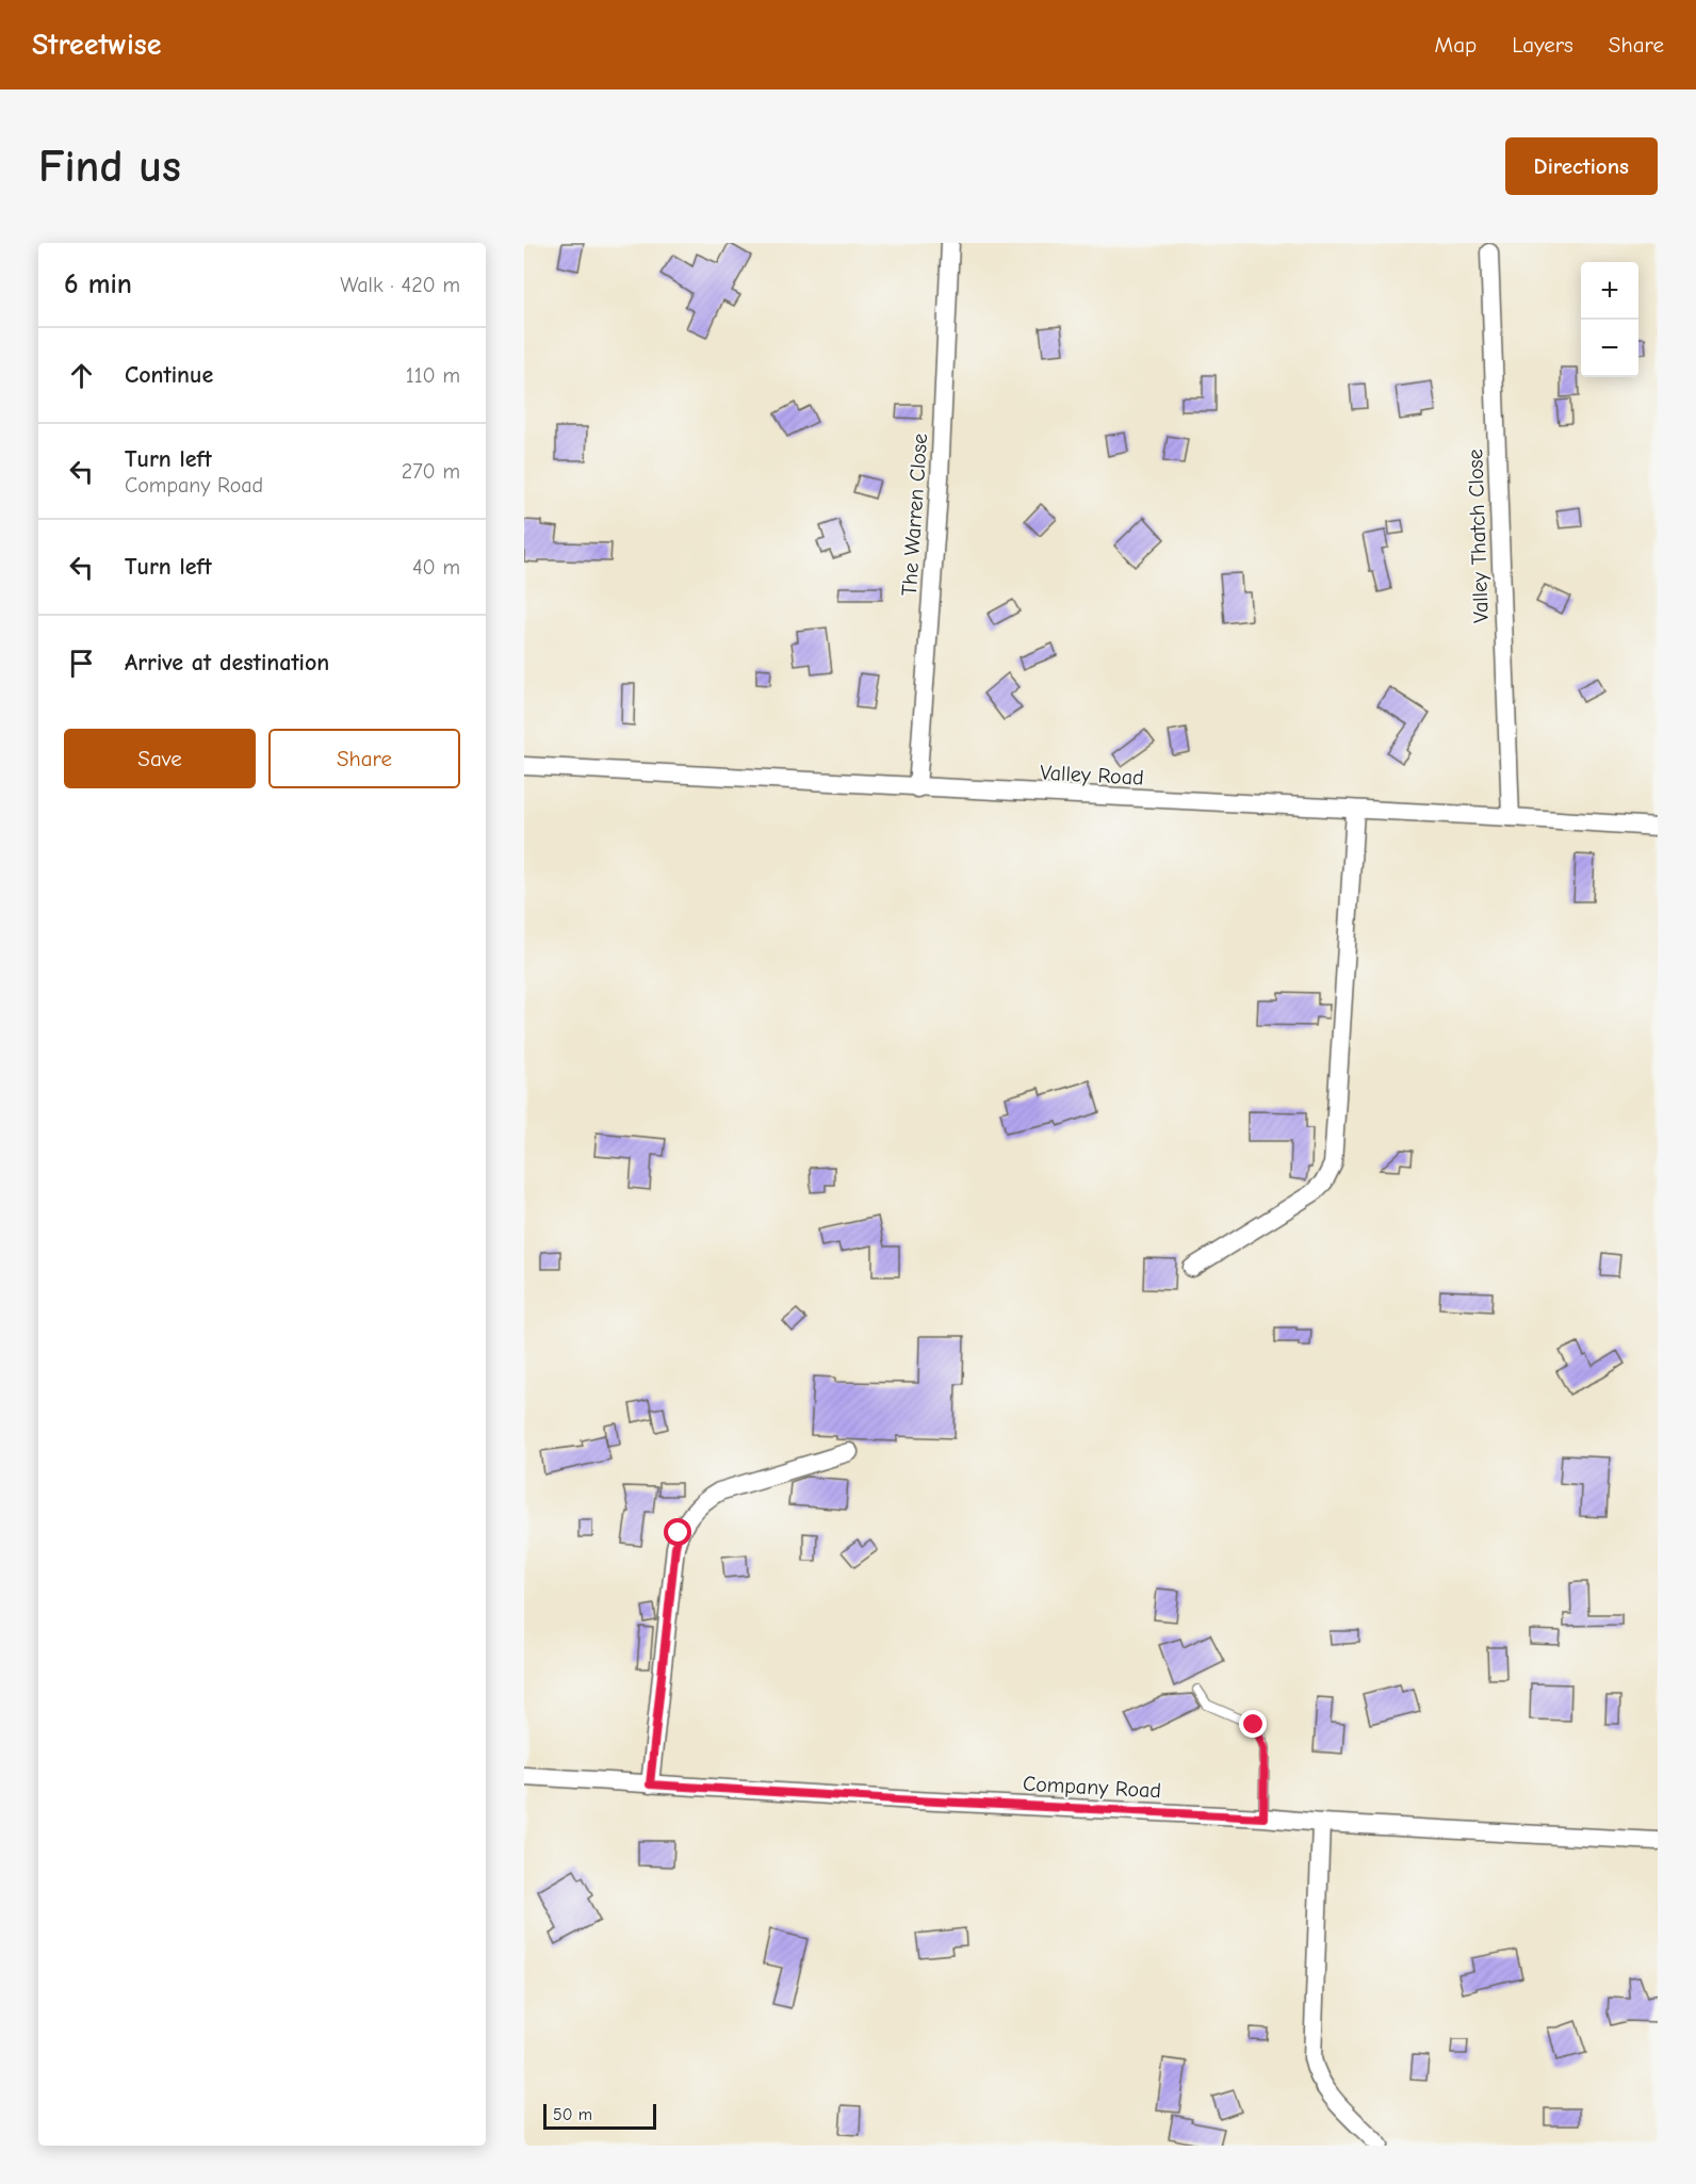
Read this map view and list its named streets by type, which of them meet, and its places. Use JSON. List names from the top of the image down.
{
  "streets": {
    "street": [
      "The Warren Close",
      "Valley Thatch Close",
      "Valley Road",
      "Company Road"
    ]
  },
  "crossings": [
    ["The Warren Close", "Valley Road"],
    ["Valley Thatch Close", "Valley Road"]
  ],
  "scale_bar": "50 m",
  "page": {
    "header": "Streetwise",
    "nav": ["Map", "Layers", "Share"],
    "buttons": [
      "Directions",
      ["Save", "Share"]
    ],
    "title": "Find us",
    "heading": ["6 min", "Walk · 420 m"],
    "map_buttons": ["+", "−"],
    "list": [
      ["Continue", "110 m"],
      ["Turn left", "Company Road", "270 m"],
      ["Turn left", "40 m"],
      "Arrive at destination"
    ],
    "scale": "50 m"
  }
}
